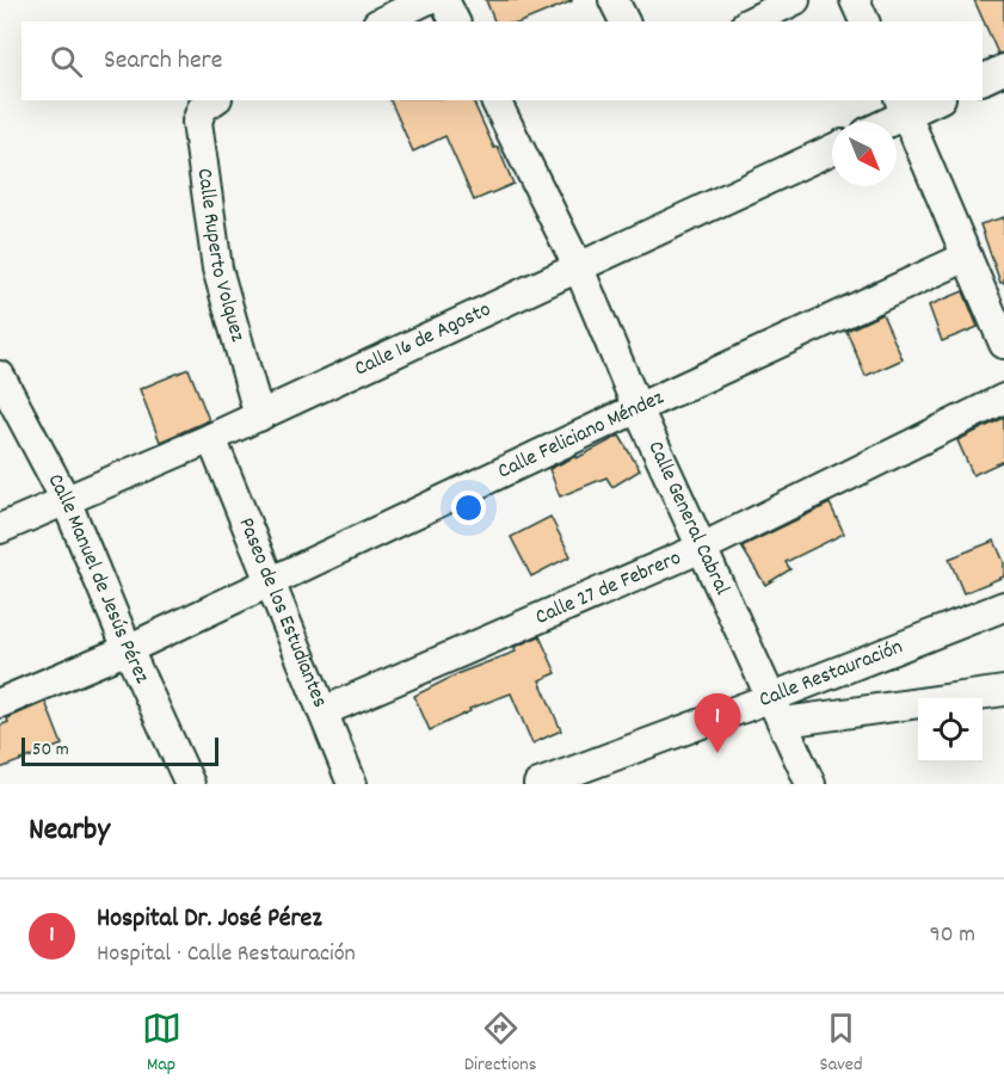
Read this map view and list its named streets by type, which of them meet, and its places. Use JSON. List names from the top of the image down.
{
  "streets": {
    "street": [
      "Calle Ruperto Volquez",
      "Calle 16 de Agosto",
      "Calle Feliciano Méndez",
      "Calle General Cabral",
      "Calle Manuel de Jesús Pérez",
      "Calle 27 de Febrero",
      "Paseo de los Estudiantes",
      "Calle Restauración"
    ]
  },
  "crossings": [
    ["Calle Ruperto Volquez", "Calle 16 de Agosto"],
    ["Calle 16 de Agosto", "Calle General Cabral"],
    ["Calle 16 de Agosto", "Calle Manuel de Jesús Pérez"],
    ["Calle 16 de Agosto", "Paseo de los Estudiantes"],
    ["Calle Feliciano Méndez", "Calle General Cabral"],
    ["Calle Feliciano Méndez", "Calle Manuel de Jesús Pérez"],
    ["Calle Feliciano Méndez", "Paseo de los Estudiantes"],
    ["Calle General Cabral", "Calle 27 de Febrero"],
    ["Calle General Cabral", "Calle Restauración"],
    ["Calle 27 de Febrero", "Paseo de los Estudiantes"]
  ],
  "scale_bar": "50 m",
  "north": "bottom right",
  "page": {
    "search": "Search here",
    "pins": "1",
    "scale": "50 m",
    "heading": "Nearby",
    "list": [
      {
        "mark": "1",
        "name": "Hospital Dr. José Pérez",
        "note": "Hospital · Calle Restauración",
        "value": "90 m"
      }
    ],
    "nav": ["Map", "Directions", "Saved"]
  }
}
